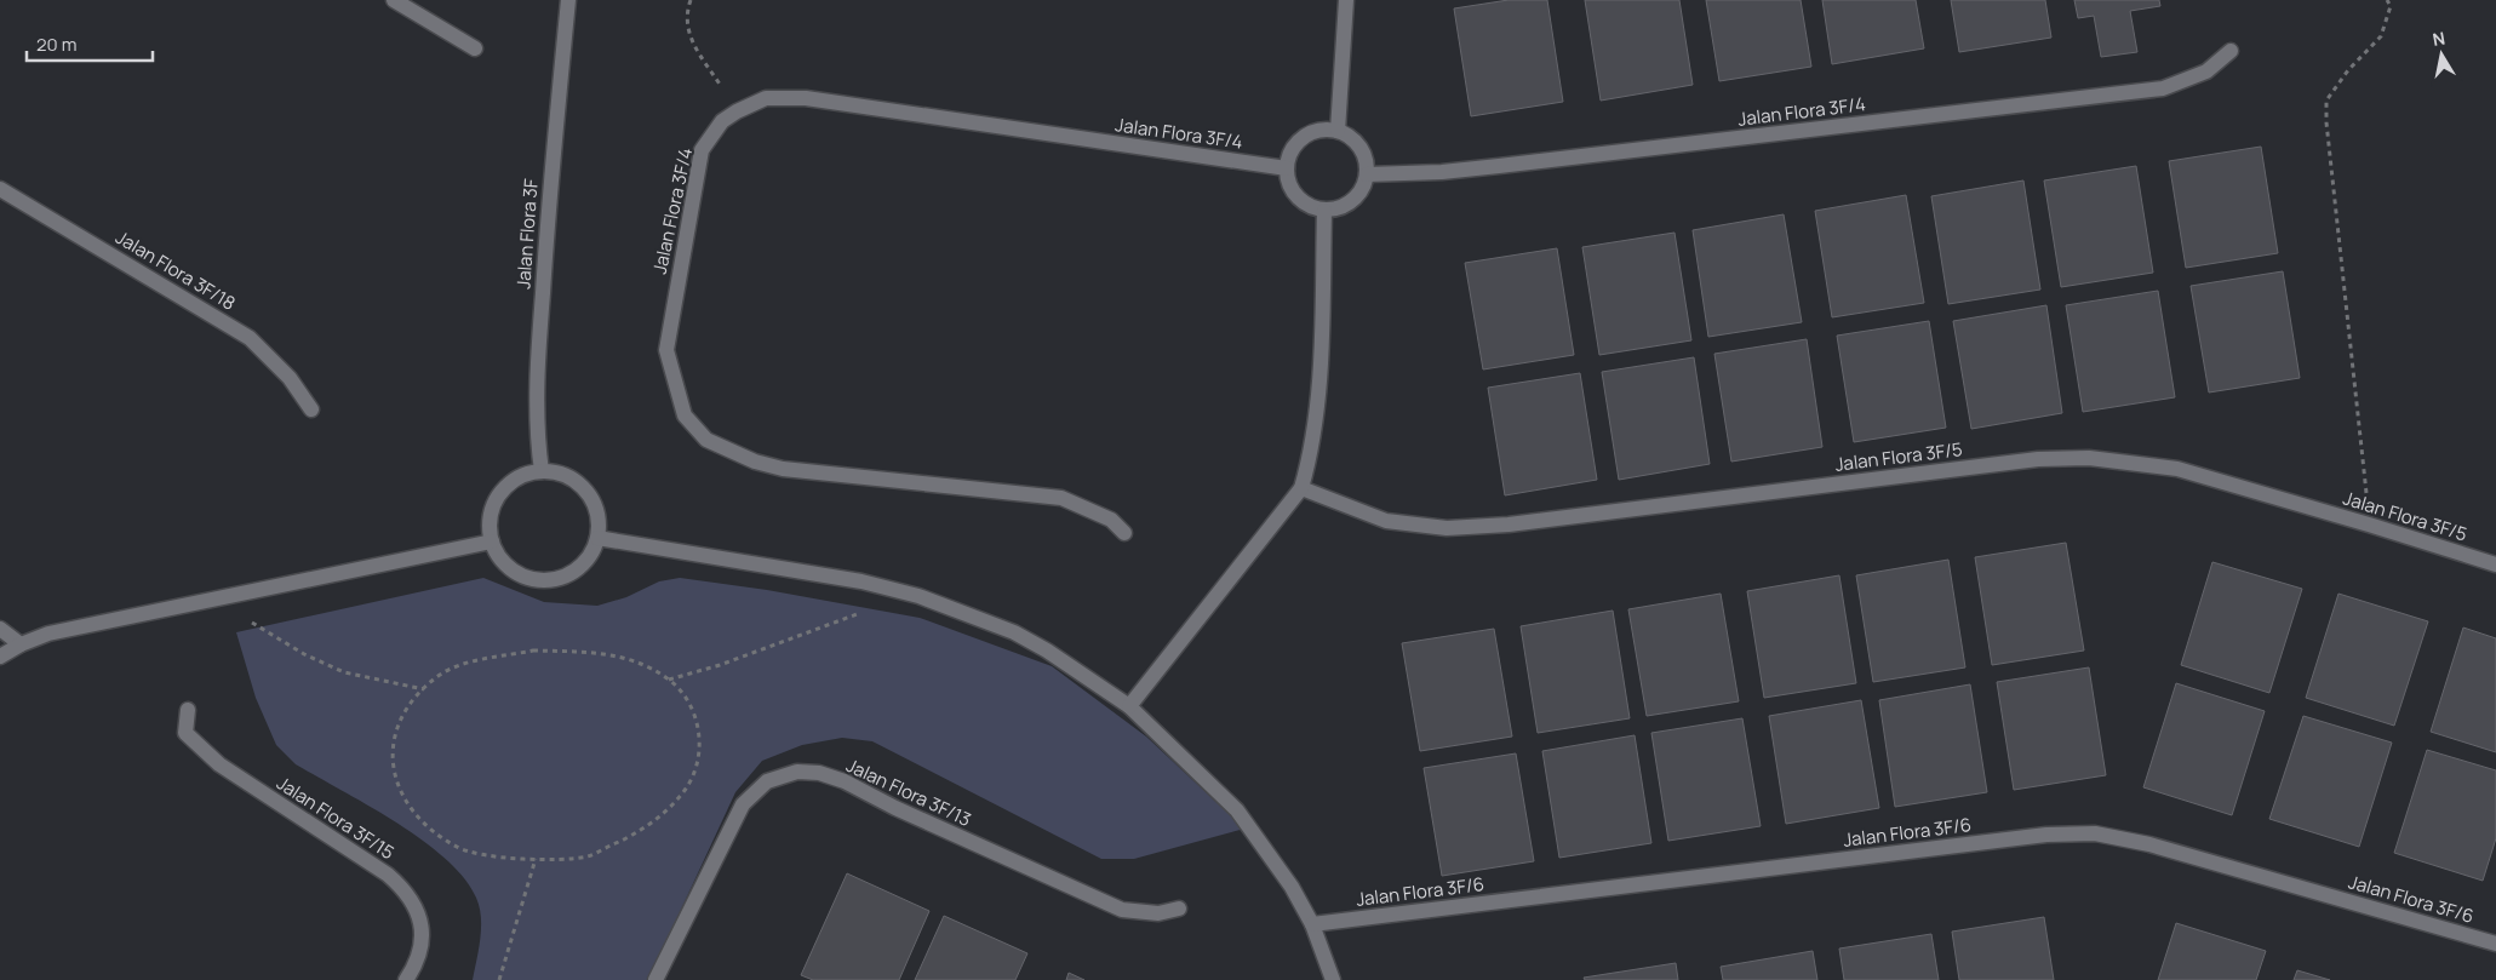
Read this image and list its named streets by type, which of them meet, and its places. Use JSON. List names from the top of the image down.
{
  "streets": {
    "street": [
      "Jalan Flora 3F/4",
      "Jalan Flora 3F",
      "Jalan Flora 3F/18",
      "Jalan Flora 3F/5",
      "Jalan Flora 3F/13",
      "Jalan Flora 3F/15",
      "Jalan Flora 3F/6"
    ]
  },
  "scale_bar": "20 m",
  "north": "top"
}
